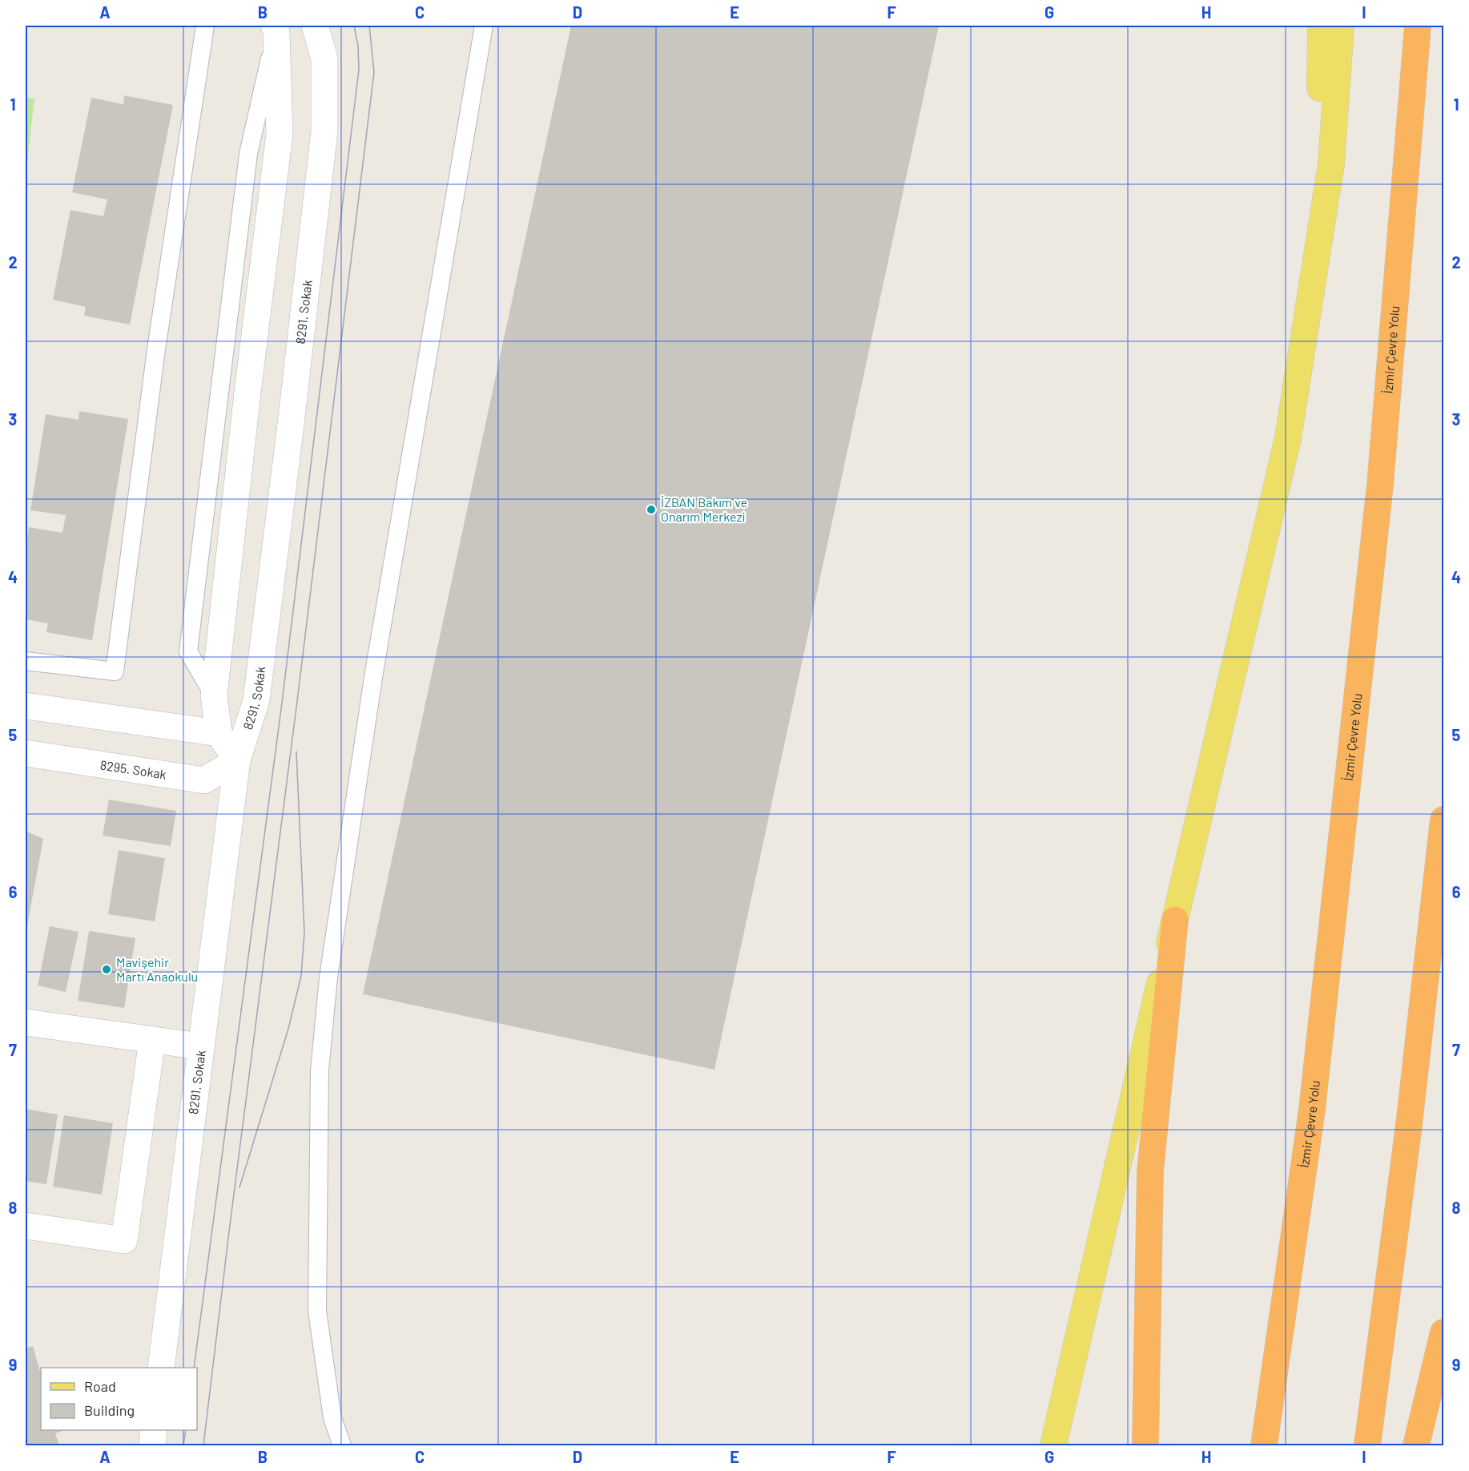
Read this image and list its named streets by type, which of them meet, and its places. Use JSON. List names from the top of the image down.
{
  "streets": {
    "highway": ["İzmir Çevre Yolu"],
    "street": ["8291. Sokak", "8295. Sokak"]
  },
  "crossings": [
    ["8291. Sokak", "8295. Sokak"]
  ],
  "places": ["İZBAN Bakım ve Onarım Merkezi", "Mavişehir Martı Anaokulu"],
  "legend": ["Road", "Building"],
  "grid": {
    "columns": [
      "A",
      "B",
      "C",
      "D",
      "E",
      "F",
      "G",
      "H",
      "I"
    ],
    "rows": [
      "1",
      "2",
      "3",
      "4",
      "5",
      "6",
      "7",
      "8",
      "9"
    ]
  }
}
